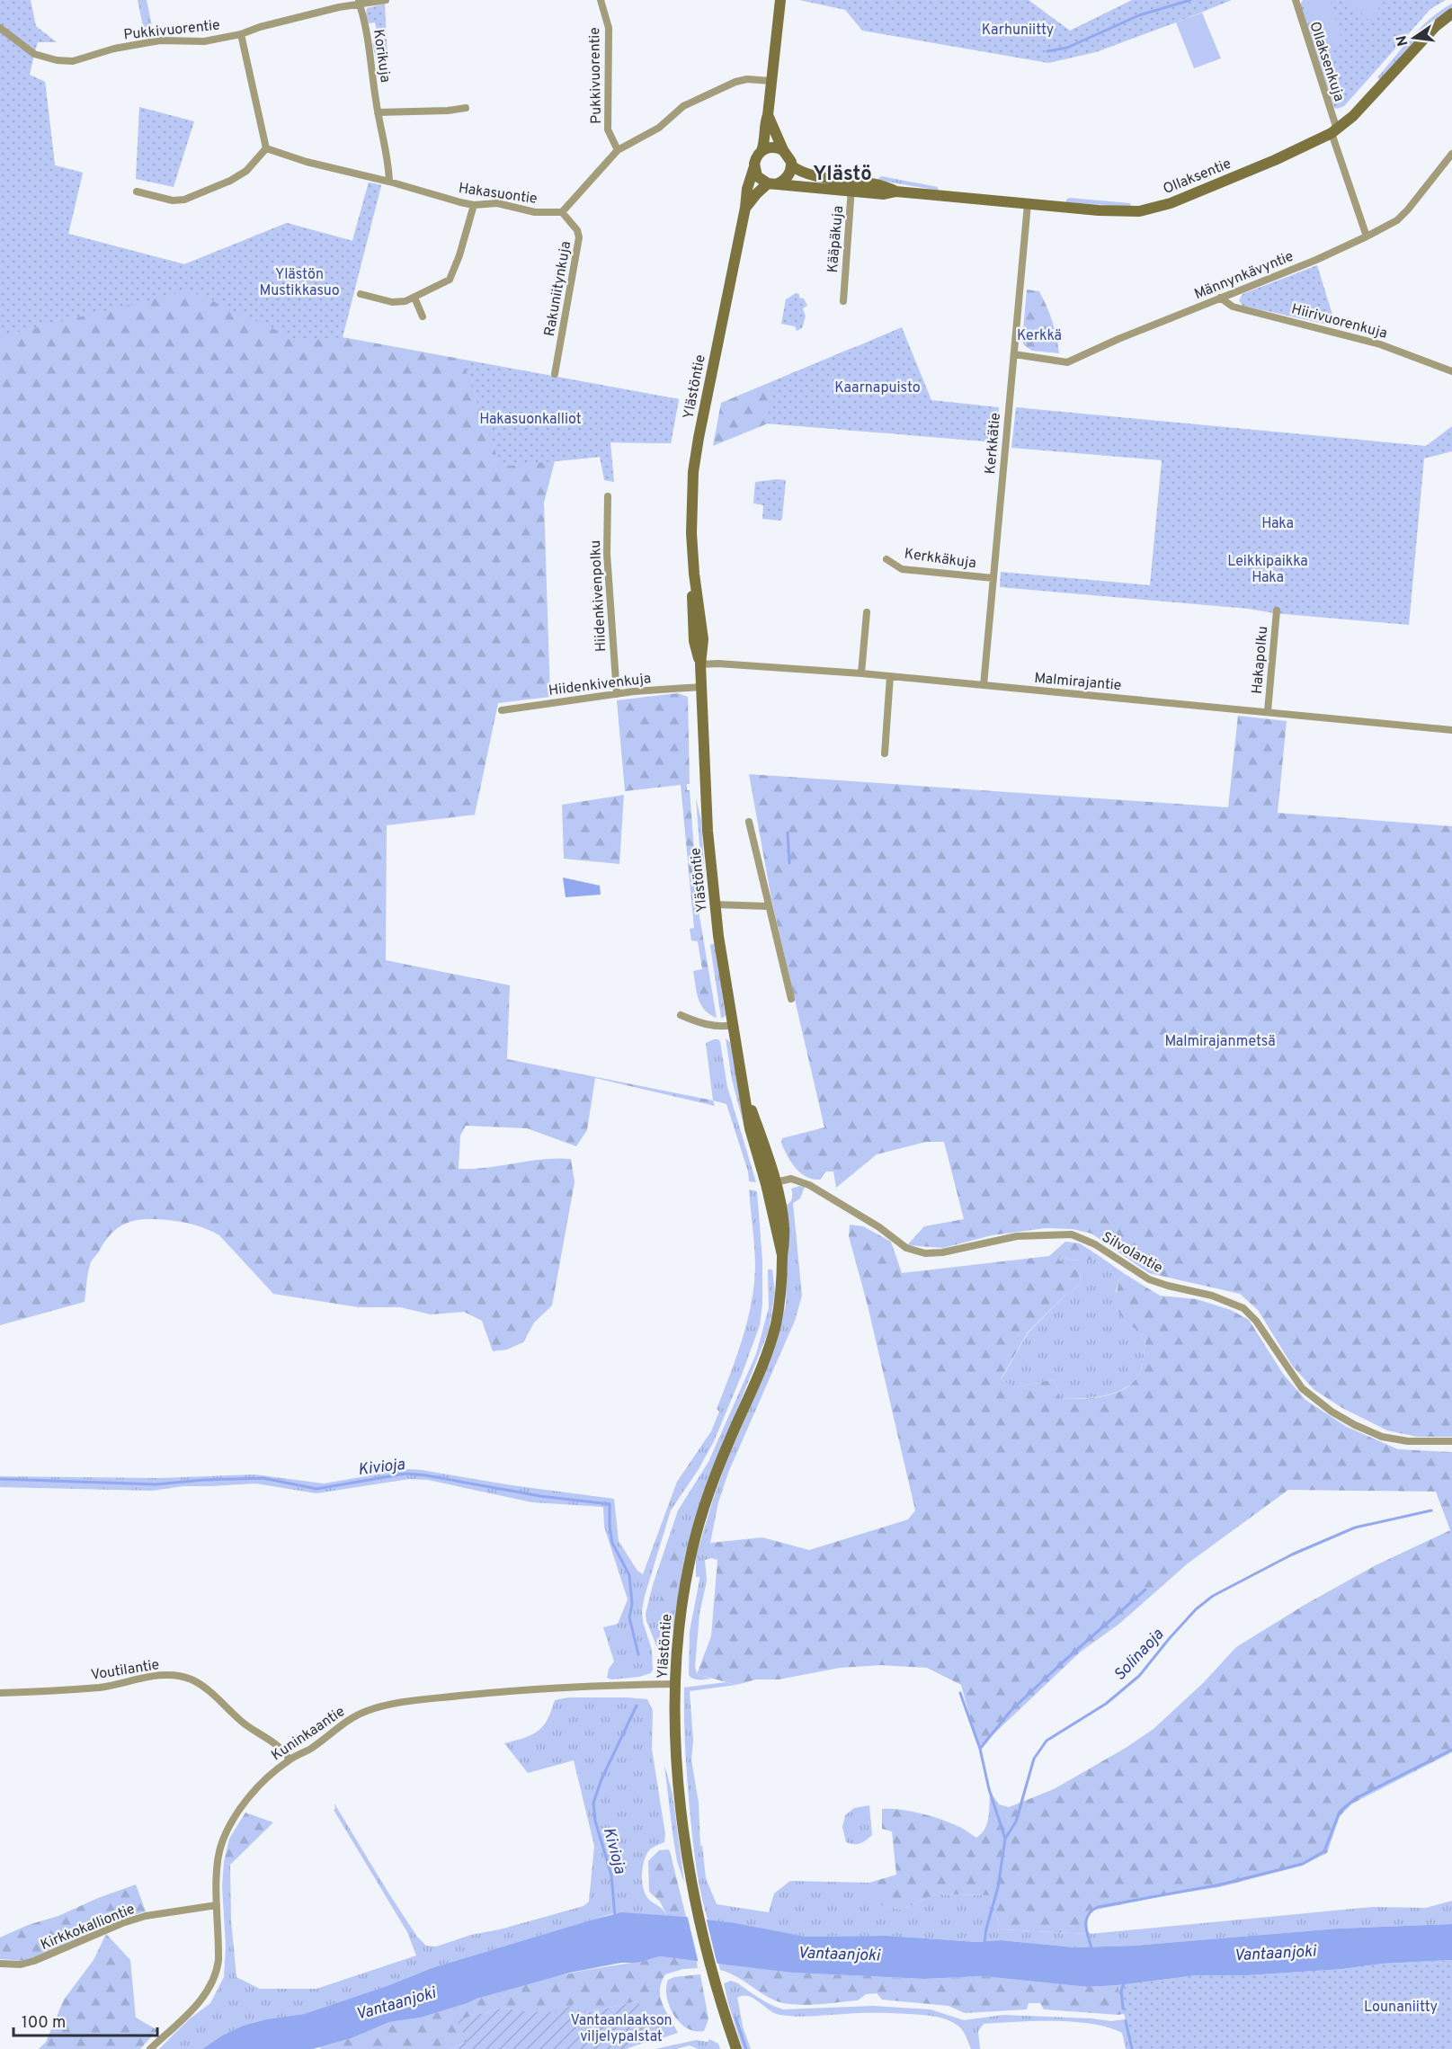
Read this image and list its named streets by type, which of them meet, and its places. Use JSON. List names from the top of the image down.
{
  "streets": {
    "main road": ["Ollaksentie", "Ylästöntie"],
    "street": [
      "Pukkivuorentie",
      "Korikuja",
      "Ollaksenkuja",
      "Hakasuontie",
      "Kääpäkuja",
      "Männynkävyntie",
      "Rakuniitynkuja",
      "Hiirivuorenkuja",
      "Kerkkätie",
      "Kerkkäkuja",
      "Hiidenkivenpolku",
      "Hakapolku",
      "Malmirajantie",
      "Hiidenkivenkuja",
      "Silvolantie",
      "Voutilantie",
      "Kuninkaantie",
      "Kirkkokalliontie"
    ]
  },
  "crossings": [
    ["Pukkivuorentie", "Korikuja"],
    ["Korikuja", "Hakasuontie"],
    ["Ollaksenkuja", "Ollaksentie"],
    ["Ollaksenkuja", "Männynkävyntie"],
    ["Ollaksentie", "Kääpäkuja"],
    ["Ollaksentie", "Ylästöntie"],
    ["Ollaksentie", "Kerkkätie"],
    ["Hakasuontie", "Rakuniitynkuja"],
    ["Männynkävyntie", "Hiirivuorenkuja"],
    ["Männynkävyntie", "Kerkkätie"],
    ["Ylästöntie", "Malmirajantie"],
    ["Ylästöntie", "Hiidenkivenkuja"],
    ["Ylästöntie", "Silvolantie"],
    ["Ylästöntie", "Kuninkaantie"],
    ["Kerkkätie", "Kerkkäkuja"],
    ["Kerkkätie", "Malmirajantie"],
    ["Hiidenkivenpolku", "Hiidenkivenkuja"],
    ["Hakapolku", "Malmirajantie"],
    ["Voutilantie", "Kuninkaantie"],
    ["Kuninkaantie", "Kirkkokalliontie"]
  ],
  "districts": ["Ylästö"],
  "water": ["Kivioja", "Solinaoja", "Vantaanjoki"],
  "parks": [
    "Karhuniitty",
    "Ylästön Mustikkasuo",
    "Kerkkä",
    "Kaarnapuisto",
    "Hakasuonkalliot",
    "Haka",
    "Leikkipaikka Haka",
    "Malmirajanmetsä",
    "Lounaniitty",
    "Vantaanlaakson viljelypalstat"
  ],
  "scale_bar": "100 m",
  "north": "left"
}
